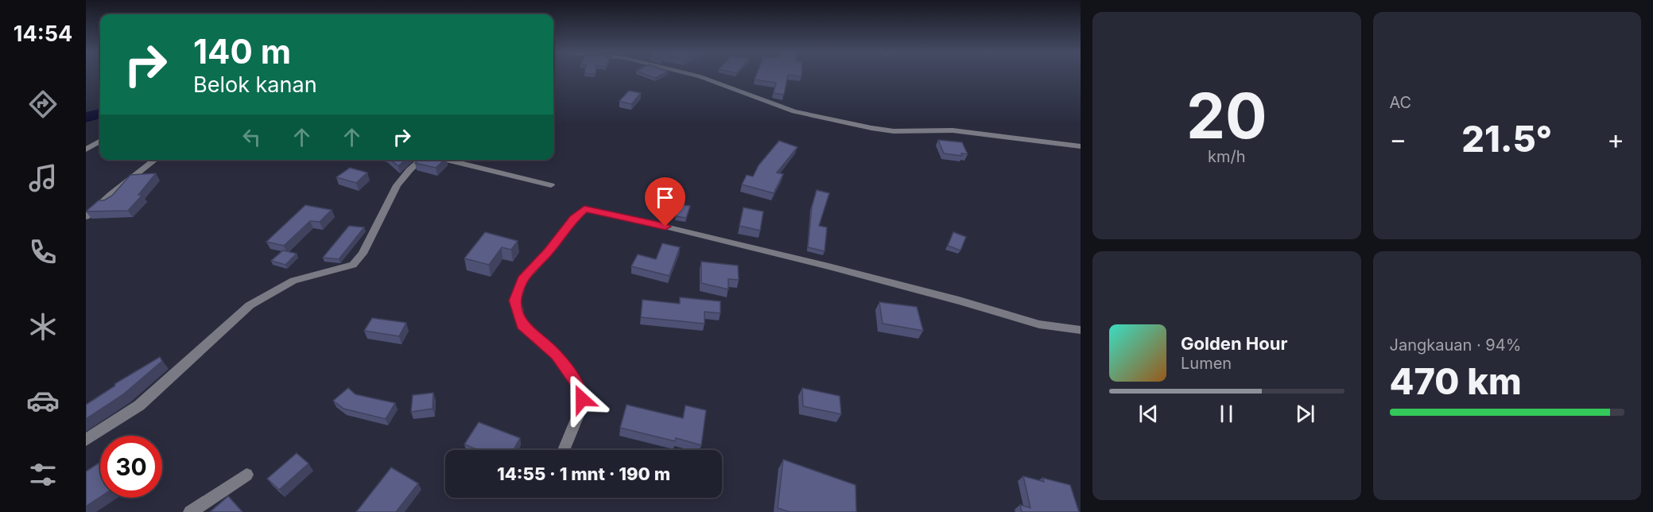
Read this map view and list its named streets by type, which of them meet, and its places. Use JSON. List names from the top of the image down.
{
  "page": {
    "tabs": "14:54",
    "tile": [
      ["20", "km/h"],
      "AC",
      ["Jangkauan · 94%", "470 km"]
    ],
    "turn": ["140 m", "Belok kanan"],
    "heat": ["−", "21.5°", "+"],
    "song": ["Golden Hour", "Lumen"],
    "limit": "30",
    "trip": "14:55 · 1 mnt · 190 m"
  }
}
